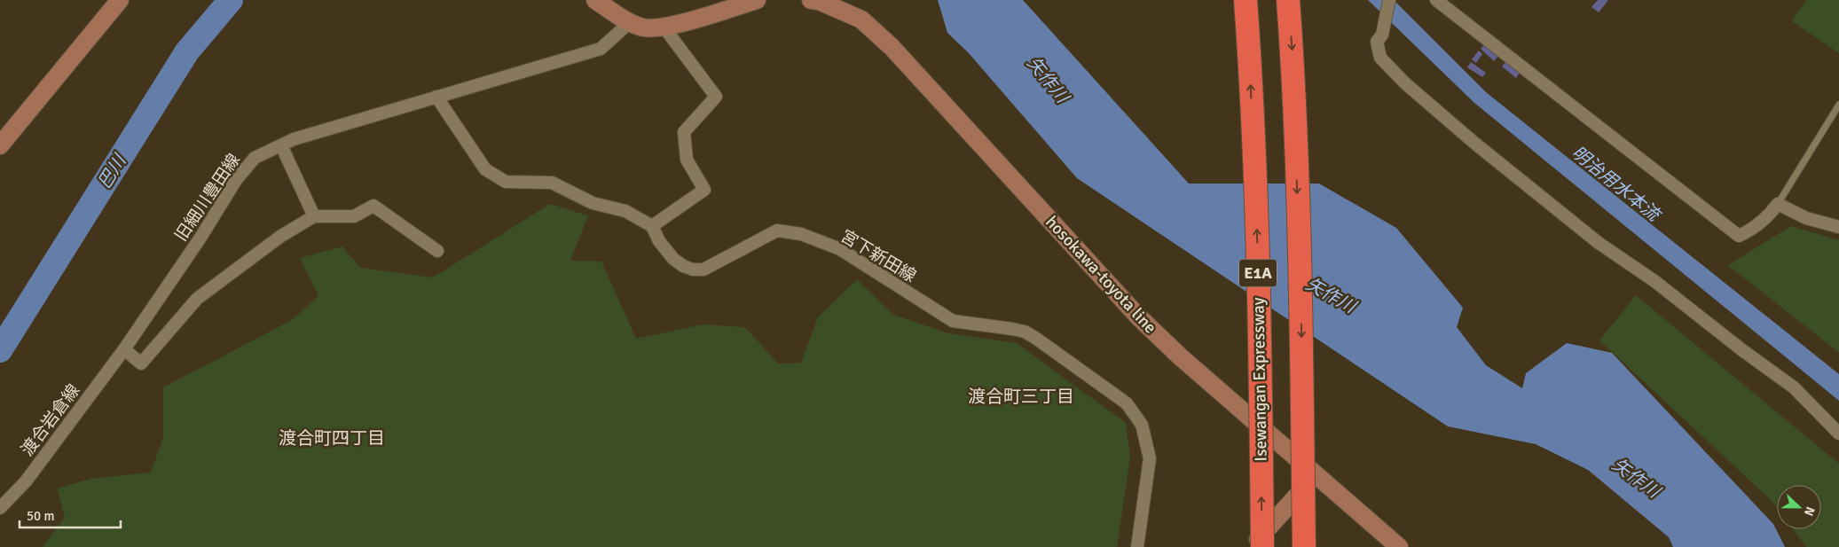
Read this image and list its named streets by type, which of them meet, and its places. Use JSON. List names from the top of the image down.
{
  "streets": {
    "highway": ["E1A", "Isewangan Expressway"],
    "main road": ["hosokawa-toyota line"],
    "street": ["旧細川豊田線", "宮下新田線", "渡合岩倉線"]
  },
  "crossings": [
    ["旧細川豊田線", "渡合岩倉線"]
  ],
  "districts": ["渡合町三丁目", "渡合町四丁目"],
  "water": ["矢作川", "巴川", "明治用水本流"],
  "scale_bar": "50 m",
  "north": "right"
}
